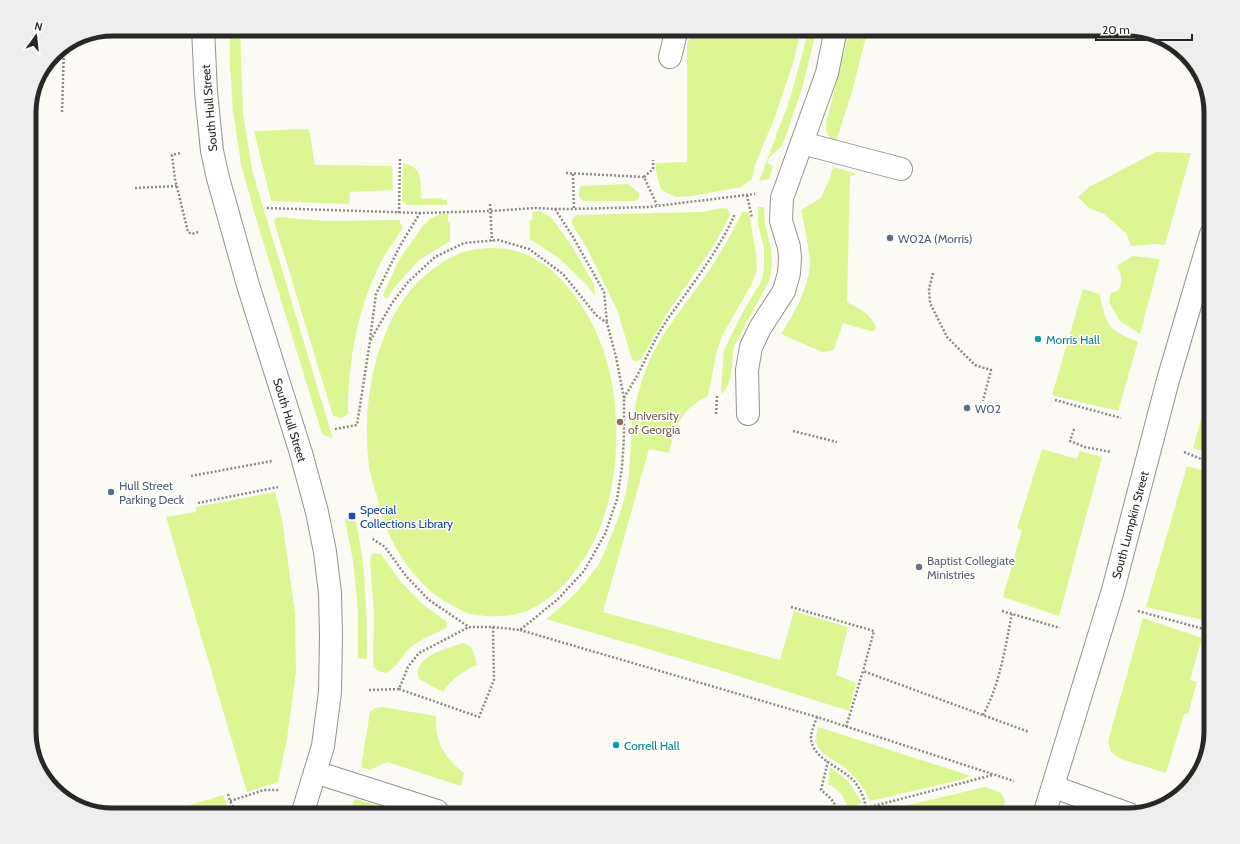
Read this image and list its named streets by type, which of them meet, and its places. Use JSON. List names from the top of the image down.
{
  "streets": {
    "street": ["South Hull Street", "South Lumpkin Street"]
  },
  "places": {
    "other": [
      "W02A (Morris)",
      "Morris Hall",
      "W02",
      "University of Georgia",
      "Hull Street Parking Deck",
      "Baptist Collegiate Ministries",
      "Correll Hall"
    ],
    "transit": ["Special Collections Library"]
  },
  "scale_bar": "20 m",
  "north": "top"
}
